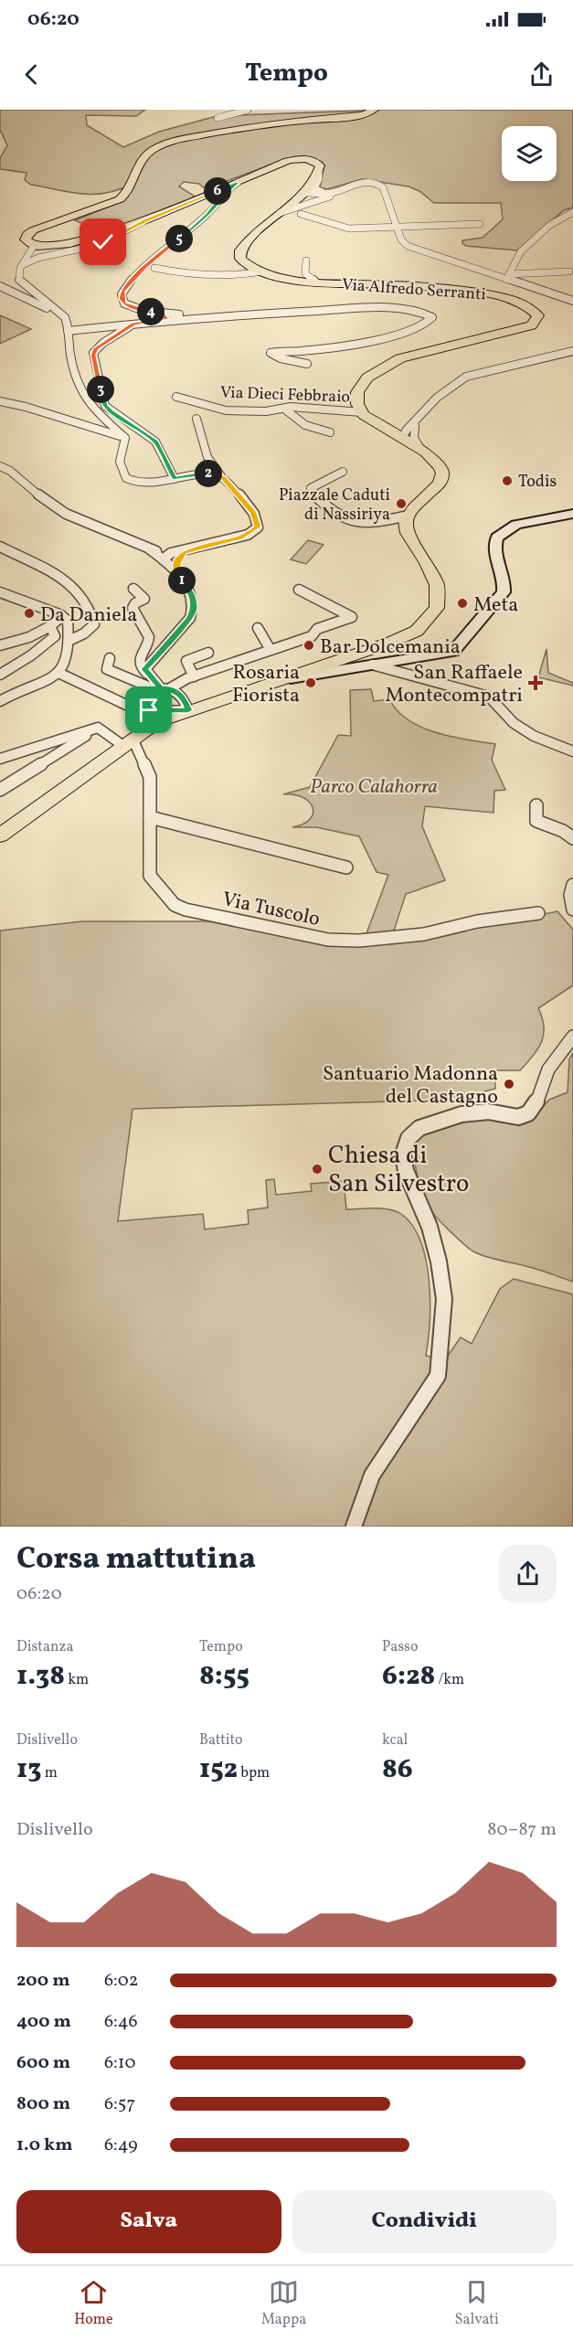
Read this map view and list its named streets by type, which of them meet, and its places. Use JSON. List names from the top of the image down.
{
  "streets": {
    "main road": ["Via Alfredo Serranti"],
    "street": ["Via Dieci Febbraio", "Via Tuscolo"]
  },
  "crossings": [
    ["Via Alfredo Serranti", "Via Dieci Febbraio"]
  ],
  "parks": ["Parco Calahorra"],
  "places": {
    "other": [
      "Todis",
      "Piazzale Caduti di Nassiriya",
      "Meta",
      "Da Daniela",
      "Bar Dolcemania",
      "Rosaria Fiorista",
      "Santuario Madonna del Castagno",
      "Chiesa di San Silvestro"
    ],
    "health": ["San Raffaele Montecompatri"]
  },
  "page": {
    "status": "06:20",
    "header": "Tempo",
    "pins": [
      "6",
      "5",
      "4",
      "3",
      "2",
      "1"
    ],
    "heading": ["Corsa mattutina", "06:20"],
    "stats": [
      ["Distanza", "1.38 km"],
      ["Tempo", "8:55"],
      ["Passo", "6:28 /km"],
      ["Dislivello", "13 m"],
      ["Battito", "152 bpm"],
      ["kcal", "86"]
    ],
    "chart": ["Dislivello", "80–87 m"],
    "list": [
      {
        "name": "200 m",
        "note": "6:02"
      },
      {
        "name": "400 m",
        "note": "6:46"
      },
      {
        "name": "600 m",
        "note": "6:10"
      },
      {
        "name": "800 m",
        "note": "6:57"
      },
      {
        "name": "1.0 km",
        "note": "6:49"
      }
    ],
    "buttons": ["Salva", "Condividi"],
    "tabs": ["Home", "Mappa", "Salvati"]
  }
}
